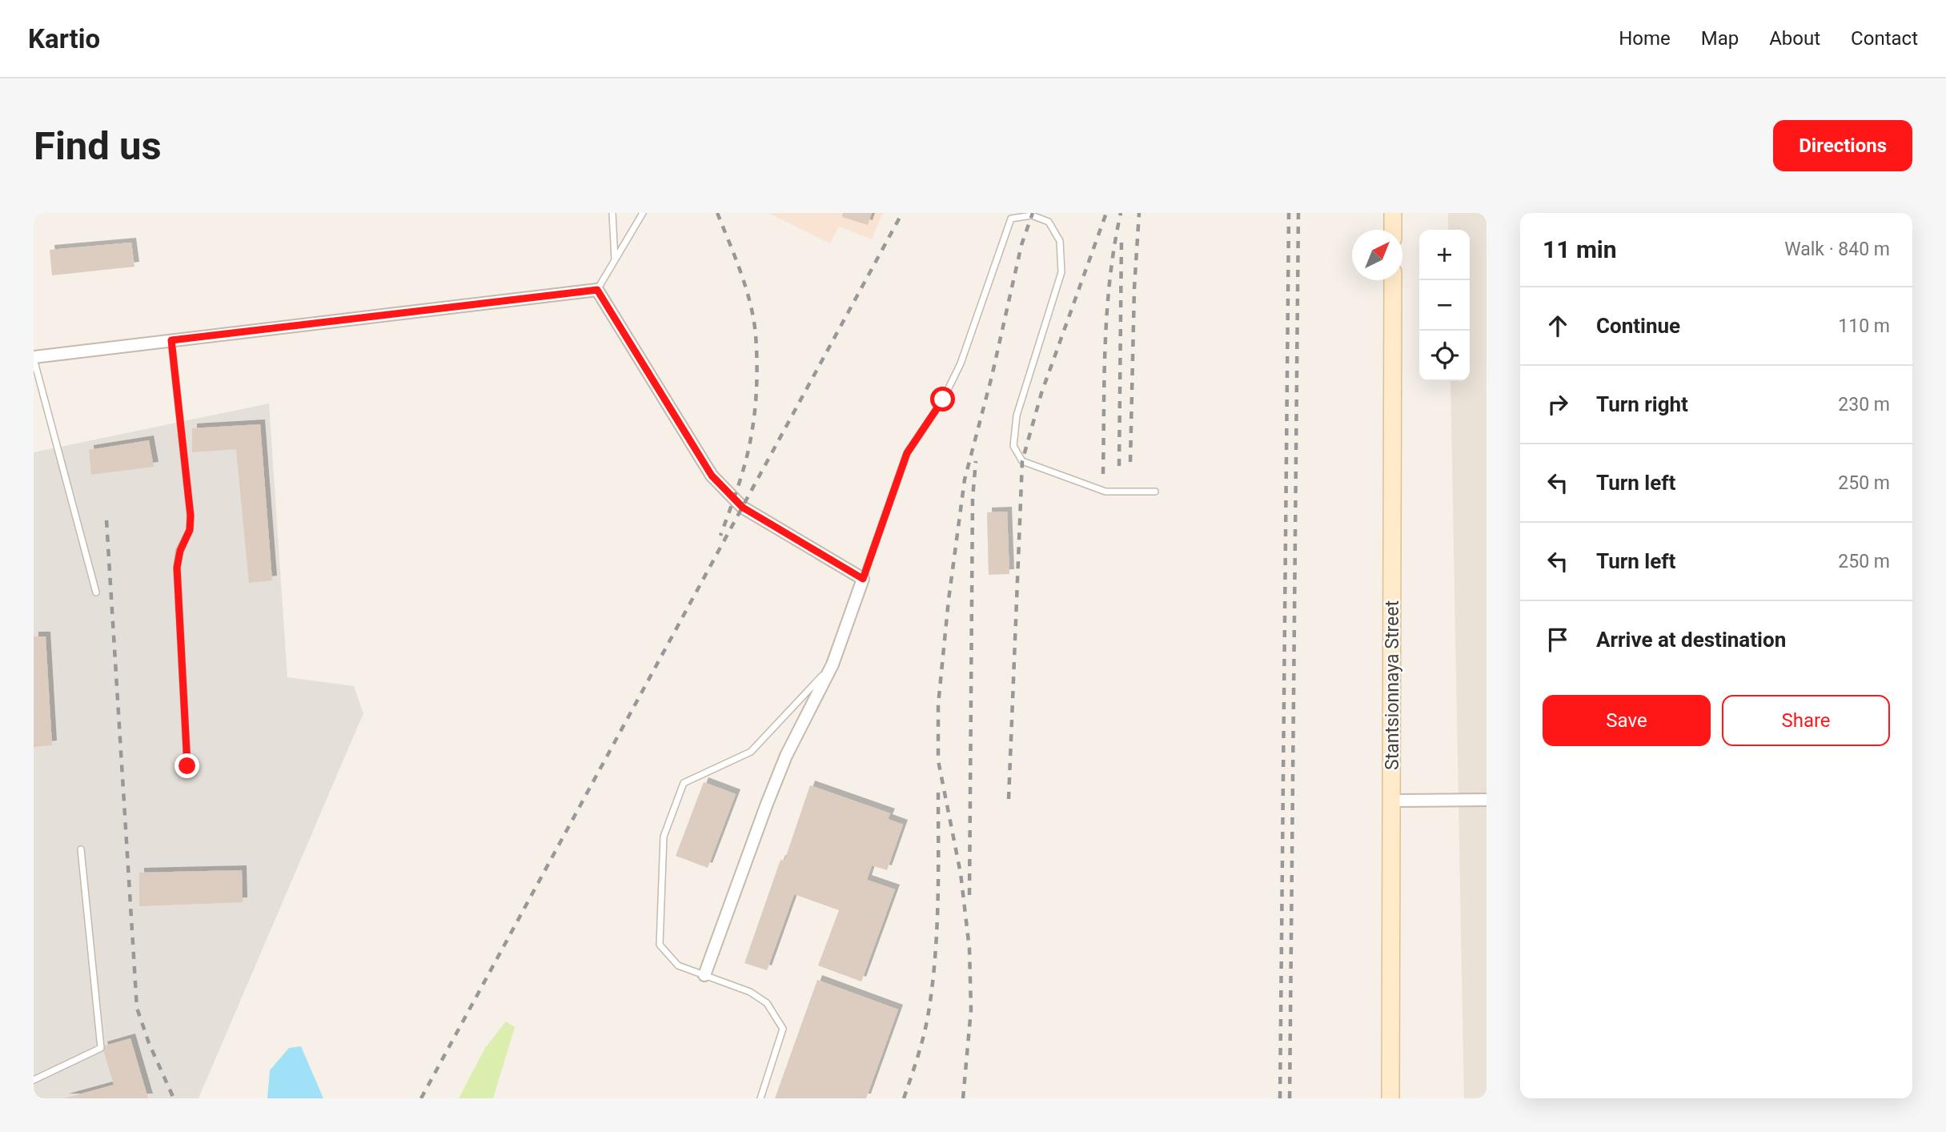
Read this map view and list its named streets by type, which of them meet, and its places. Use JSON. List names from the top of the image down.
{
  "streets": {
    "street": ["Stantsionnaya Street"]
  },
  "north": "top right",
  "page": {
    "header": "Kartio",
    "nav": [
      "Home",
      "Map",
      "About",
      "Contact"
    ],
    "buttons": [
      "Directions",
      ["Save", "Share"]
    ],
    "title": "Find us",
    "heading": ["11 min", "Walk · 840 m"],
    "map_buttons": ["+", "−"],
    "list": [
      ["Continue", "110 m"],
      ["Turn right", "230 m"],
      ["Turn left", "250 m"],
      ["Turn left", "250 m"],
      "Arrive at destination"
    ]
  }
}
